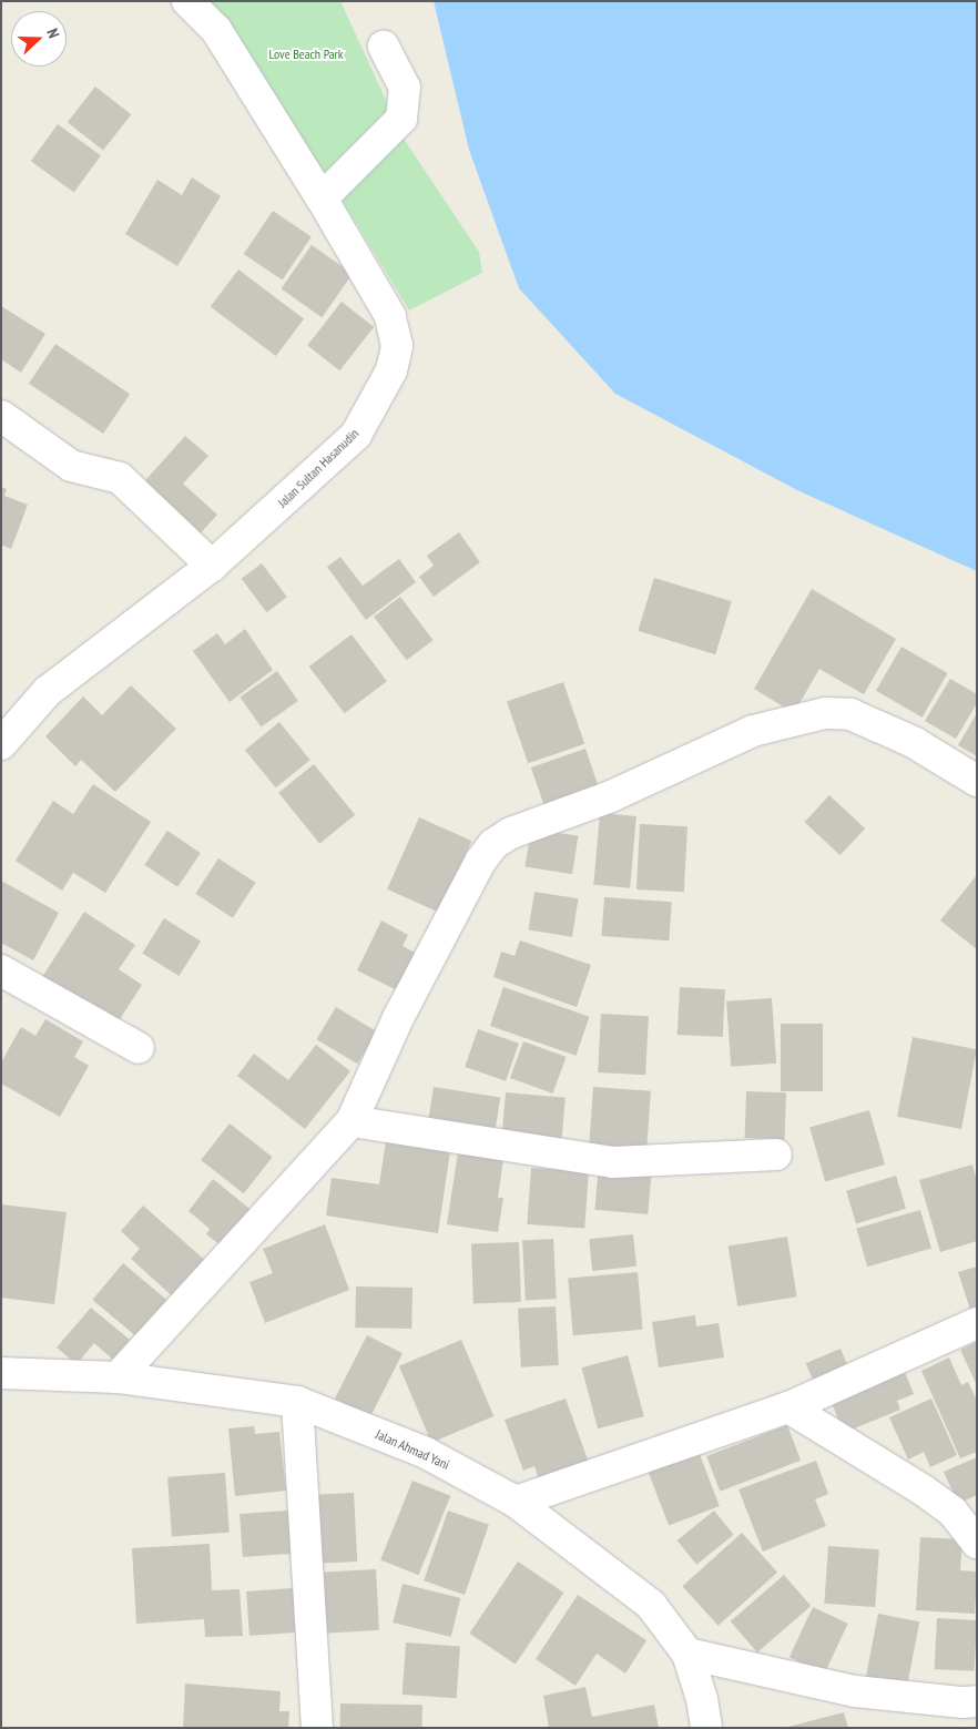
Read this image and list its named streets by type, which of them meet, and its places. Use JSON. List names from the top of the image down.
{
  "streets": {
    "street": ["Jalan Sultan Hasanudin", "Jalan Ahmad Yani"]
  },
  "parks": ["Love Beach Park"],
  "north": "right"
}
